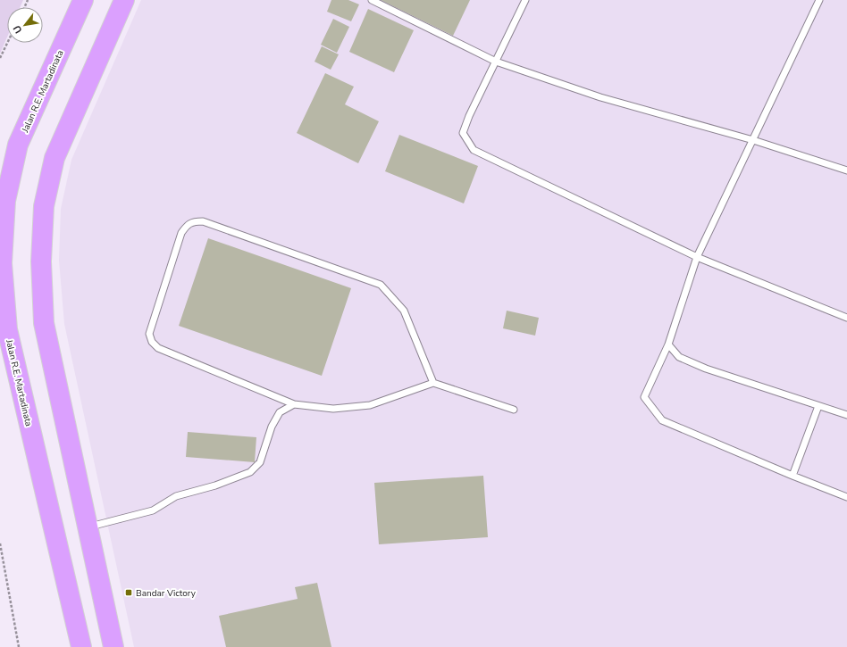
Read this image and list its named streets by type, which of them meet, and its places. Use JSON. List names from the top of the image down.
{
  "streets": {
    "highway": ["Jalan R.E. Martadinata"]
  },
  "places": {
    "transit": ["Bandar Victory"]
  },
  "north": "bottom left"
}
